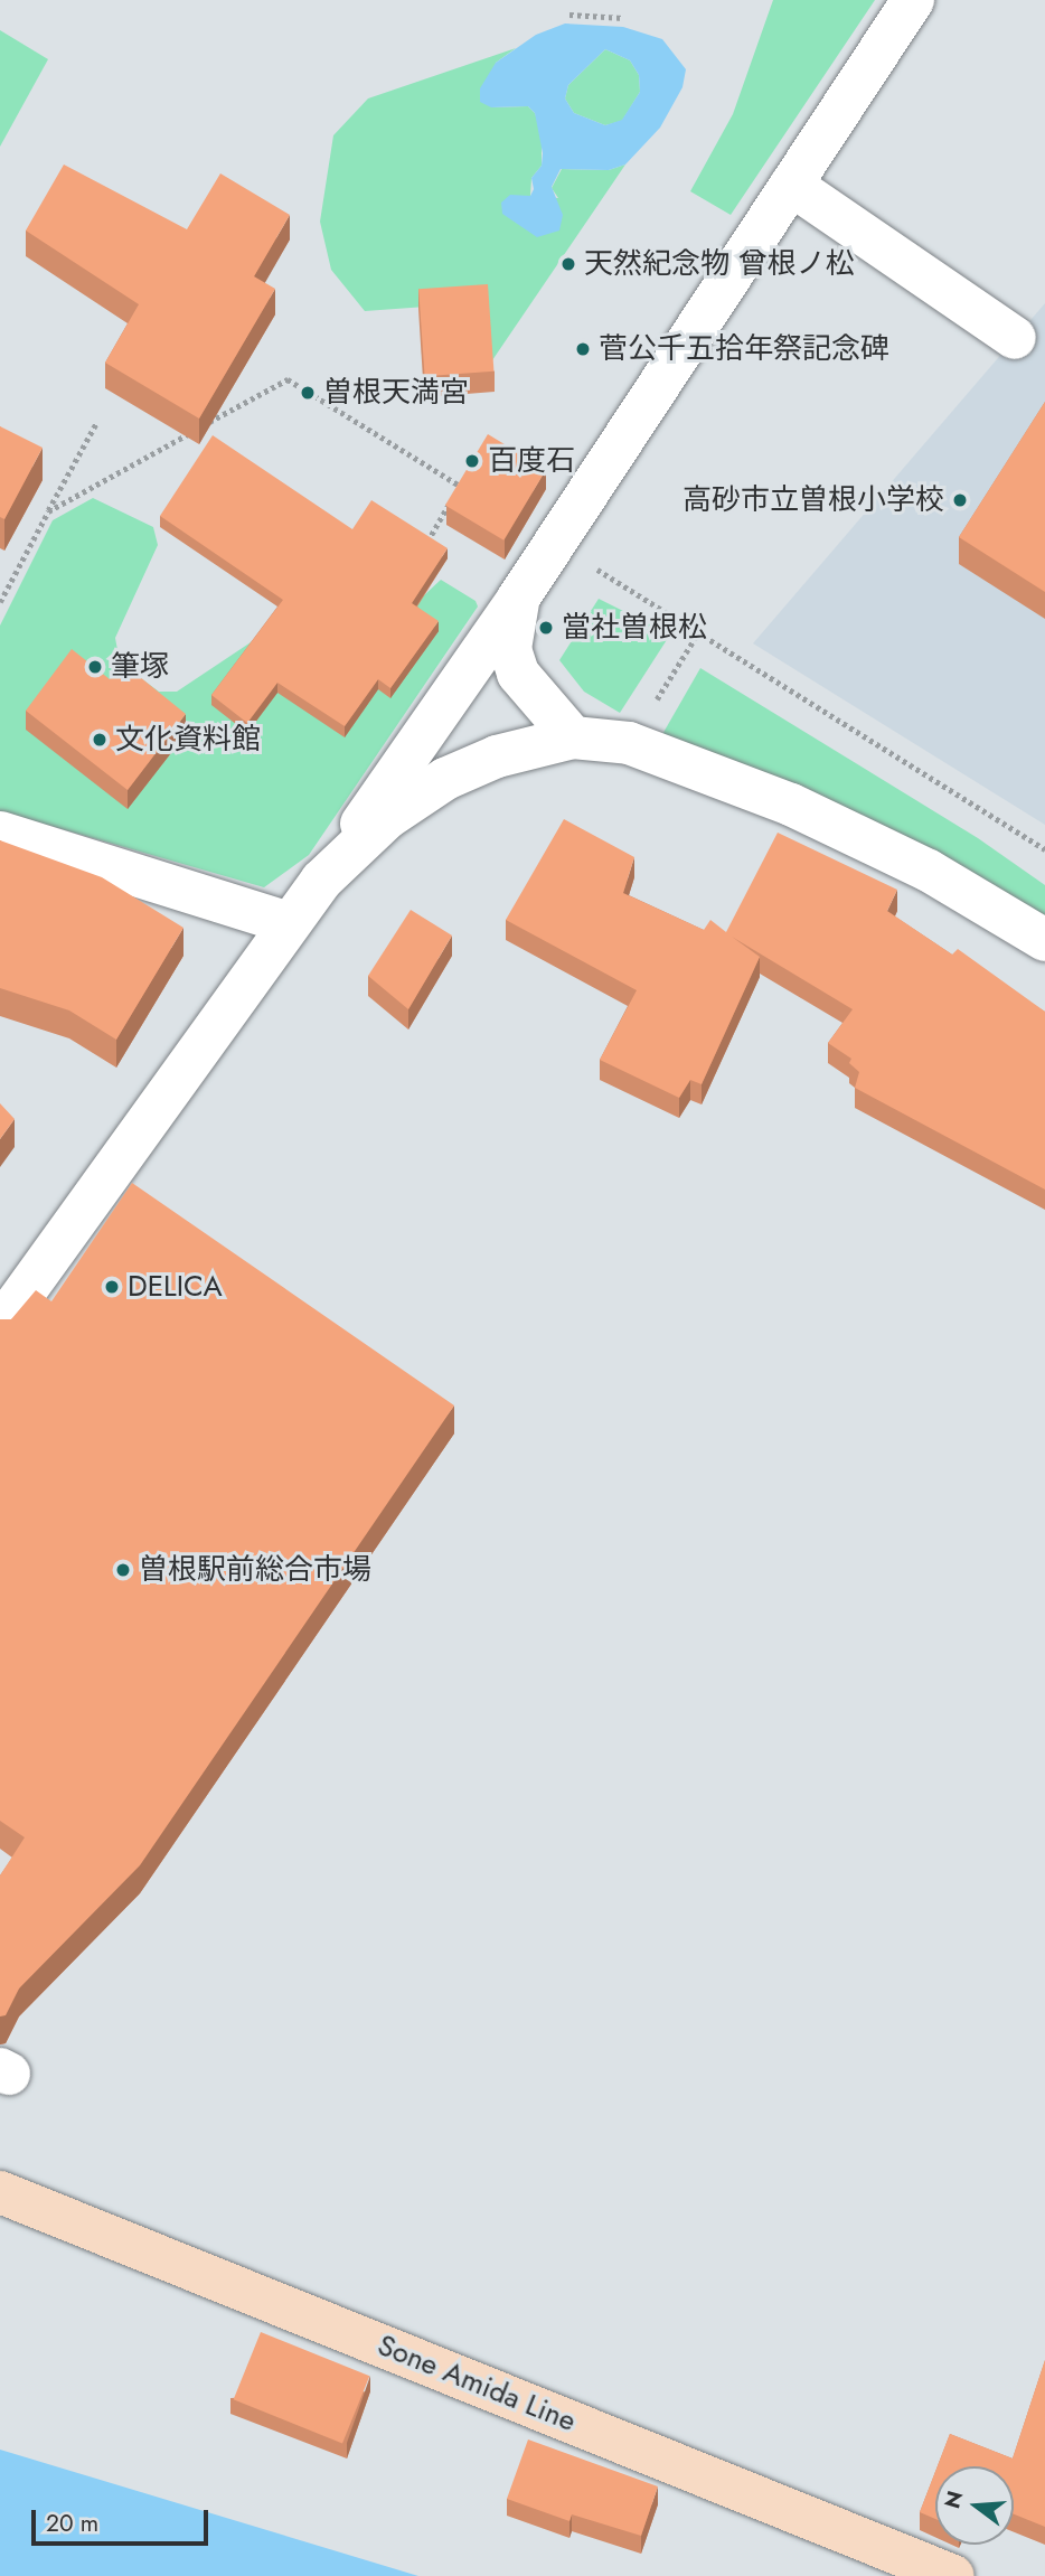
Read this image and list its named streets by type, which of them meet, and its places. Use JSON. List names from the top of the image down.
{
  "streets": {
    "main road": ["Sone Amida Line"]
  },
  "places": [
    "天然紀念物 曾根ノ松",
    "菅公千五拾年祭記念碑",
    "曽根天満宮",
    "百度石",
    "高砂市立曽根小学校",
    "當社曽根松",
    "筆塚",
    "文化資料館",
    "DELICA",
    "曽根駅前総合市場"
  ],
  "scale_bar": "20 m",
  "north": "left"
}
